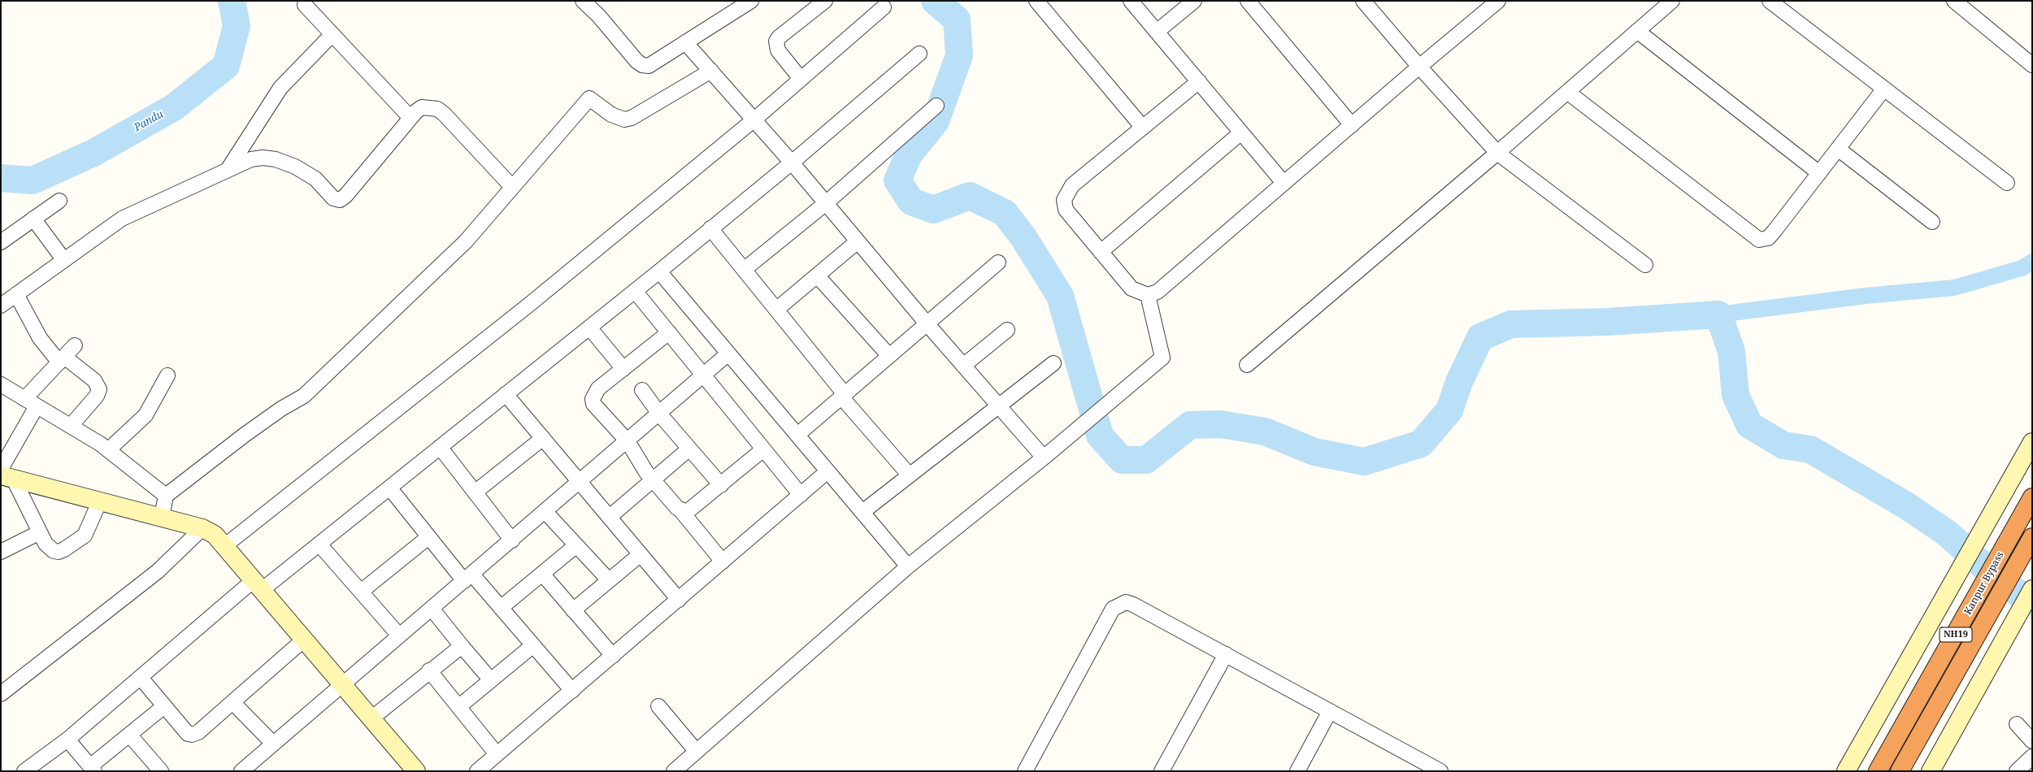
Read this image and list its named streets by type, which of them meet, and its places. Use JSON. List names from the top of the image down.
{
  "streets": {
    "highway": ["Kanpur Bypass", "NH19"]
  },
  "water": ["Pandu"]
}
